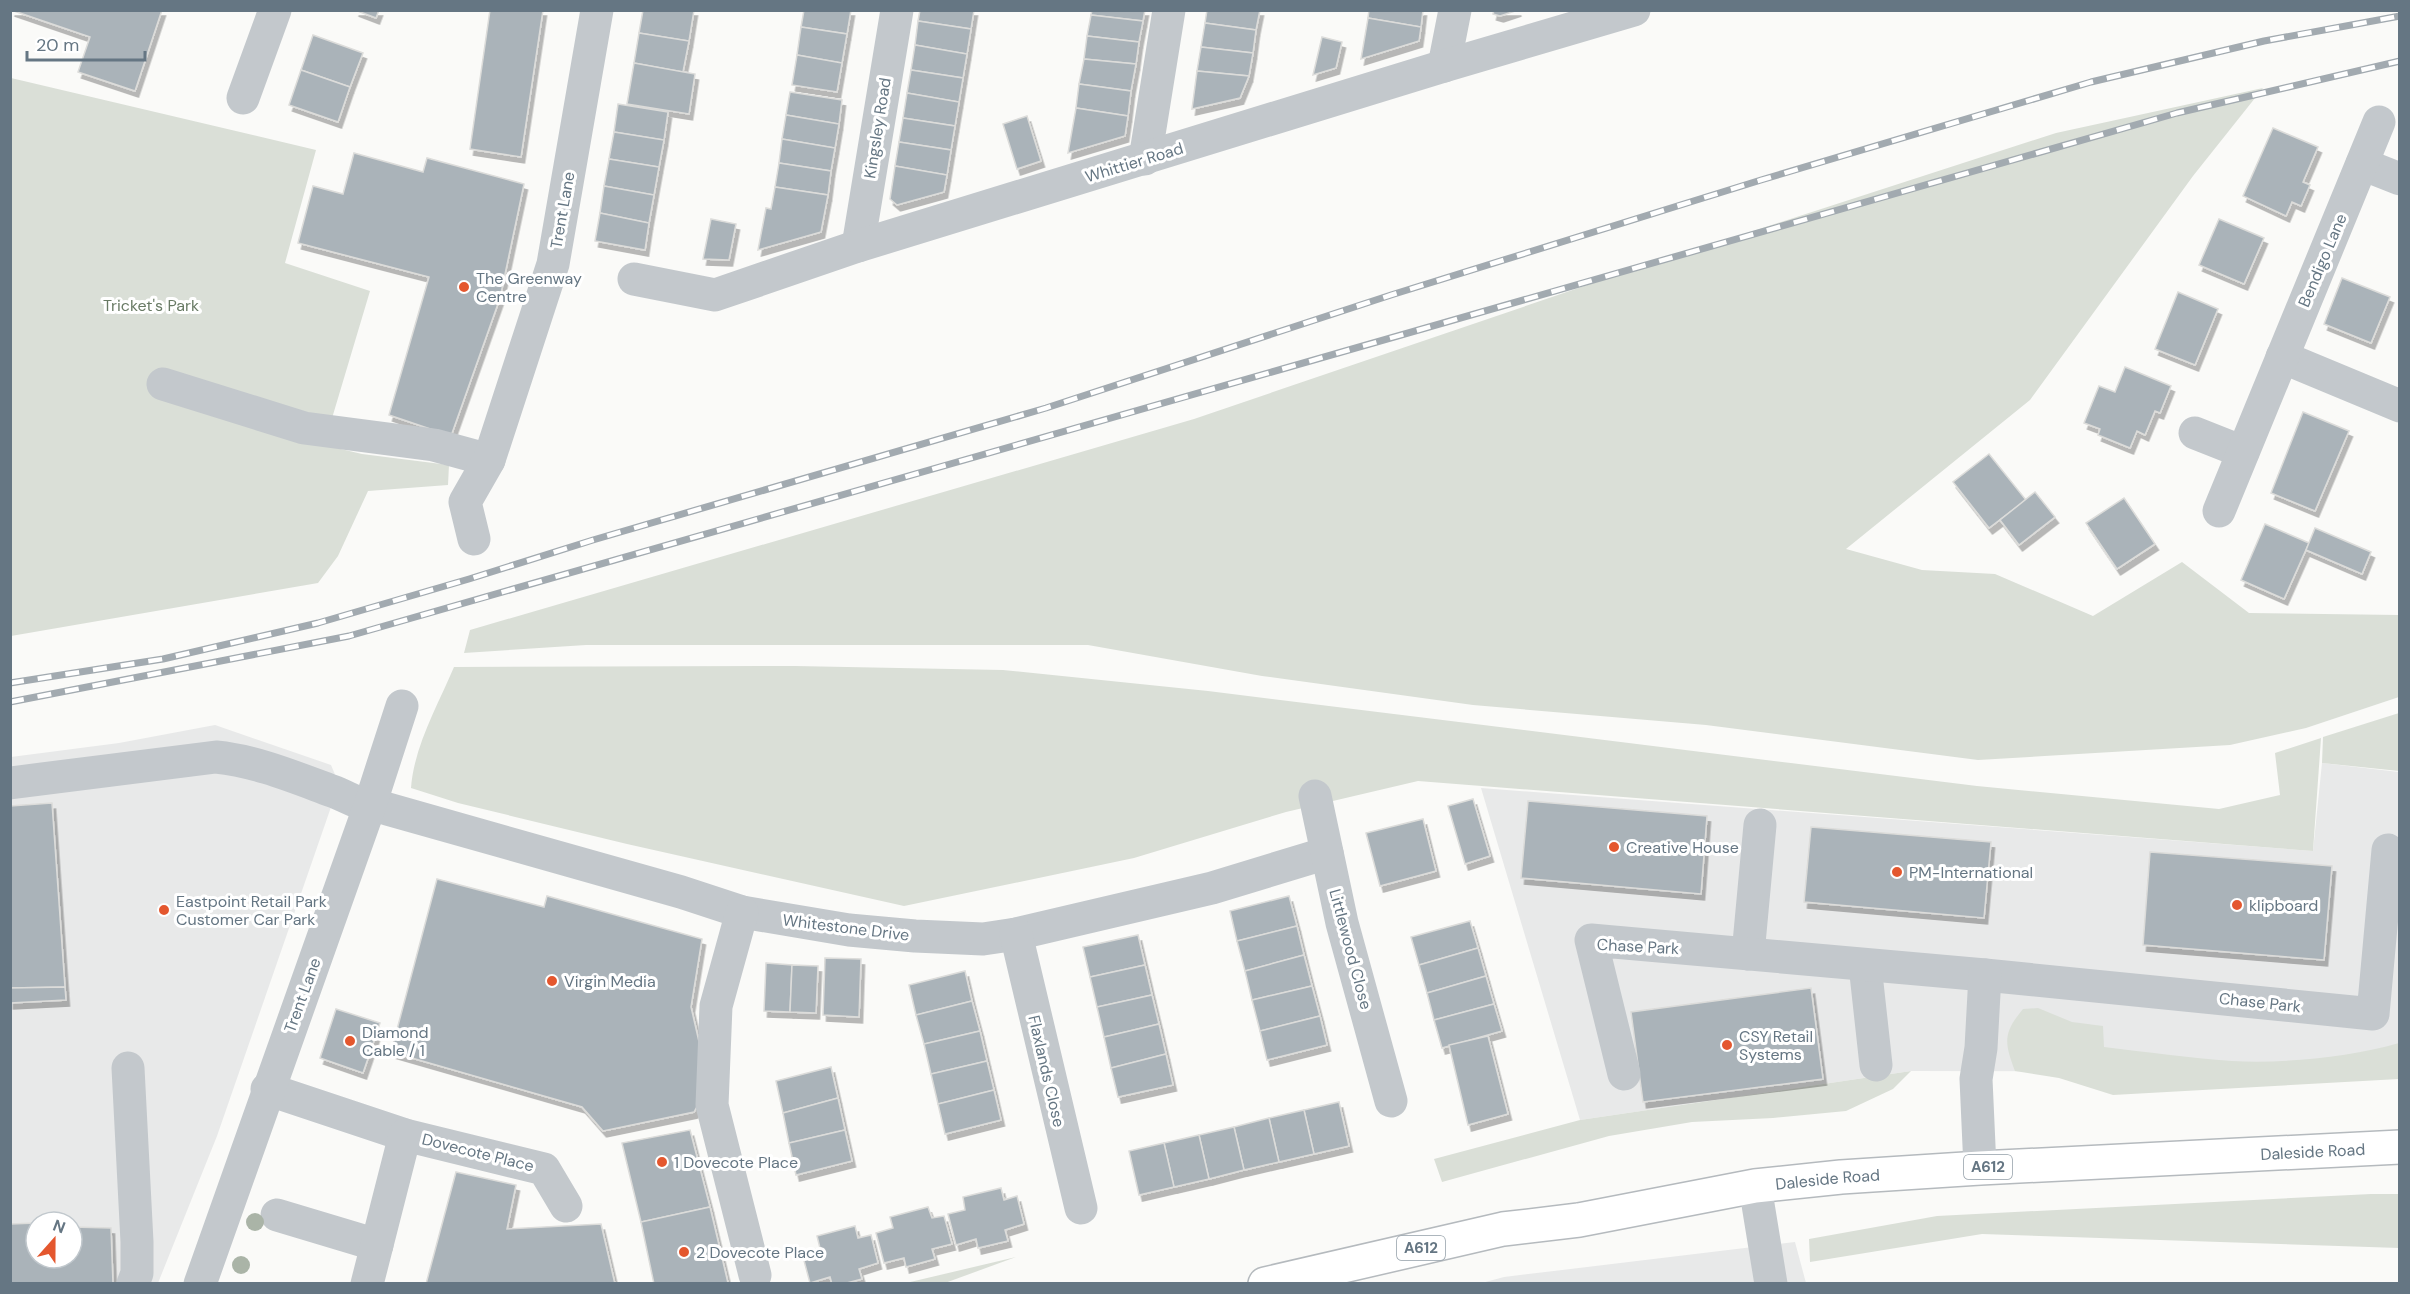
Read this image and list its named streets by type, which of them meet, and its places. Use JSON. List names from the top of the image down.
{
  "streets": {
    "main road": ["Daleside Road", "A612"],
    "street": [
      "Kingsley Road",
      "Whittier Road",
      "Trent Lane",
      "Bendigo Lane",
      "Whitestone Drive",
      "Chase Park",
      "Littlewood Close",
      "Flaxlands Close",
      "Dovecote Place"
    ]
  },
  "crossings": [
    ["Kingsley Road", "Whittier Road"],
    ["Trent Lane", "Whitestone Drive"],
    ["Trent Lane", "Dovecote Place"],
    ["Whitestone Drive", "Littlewood Close"],
    ["Whitestone Drive", "Flaxlands Close"]
  ],
  "parks": ["Tricket's Park"],
  "places": [
    "The Greenway Centre",
    "Creative House",
    "PM-International",
    "klipboard",
    "Eastpoint Retail Park Customer Car Park",
    "Virgin Media",
    "Diamond Cable / 1",
    "CSY Retail Systems",
    "1 Dovecote Place",
    "2 Dovecote Place"
  ],
  "scale_bar": "20 m",
  "north": "top"
}
